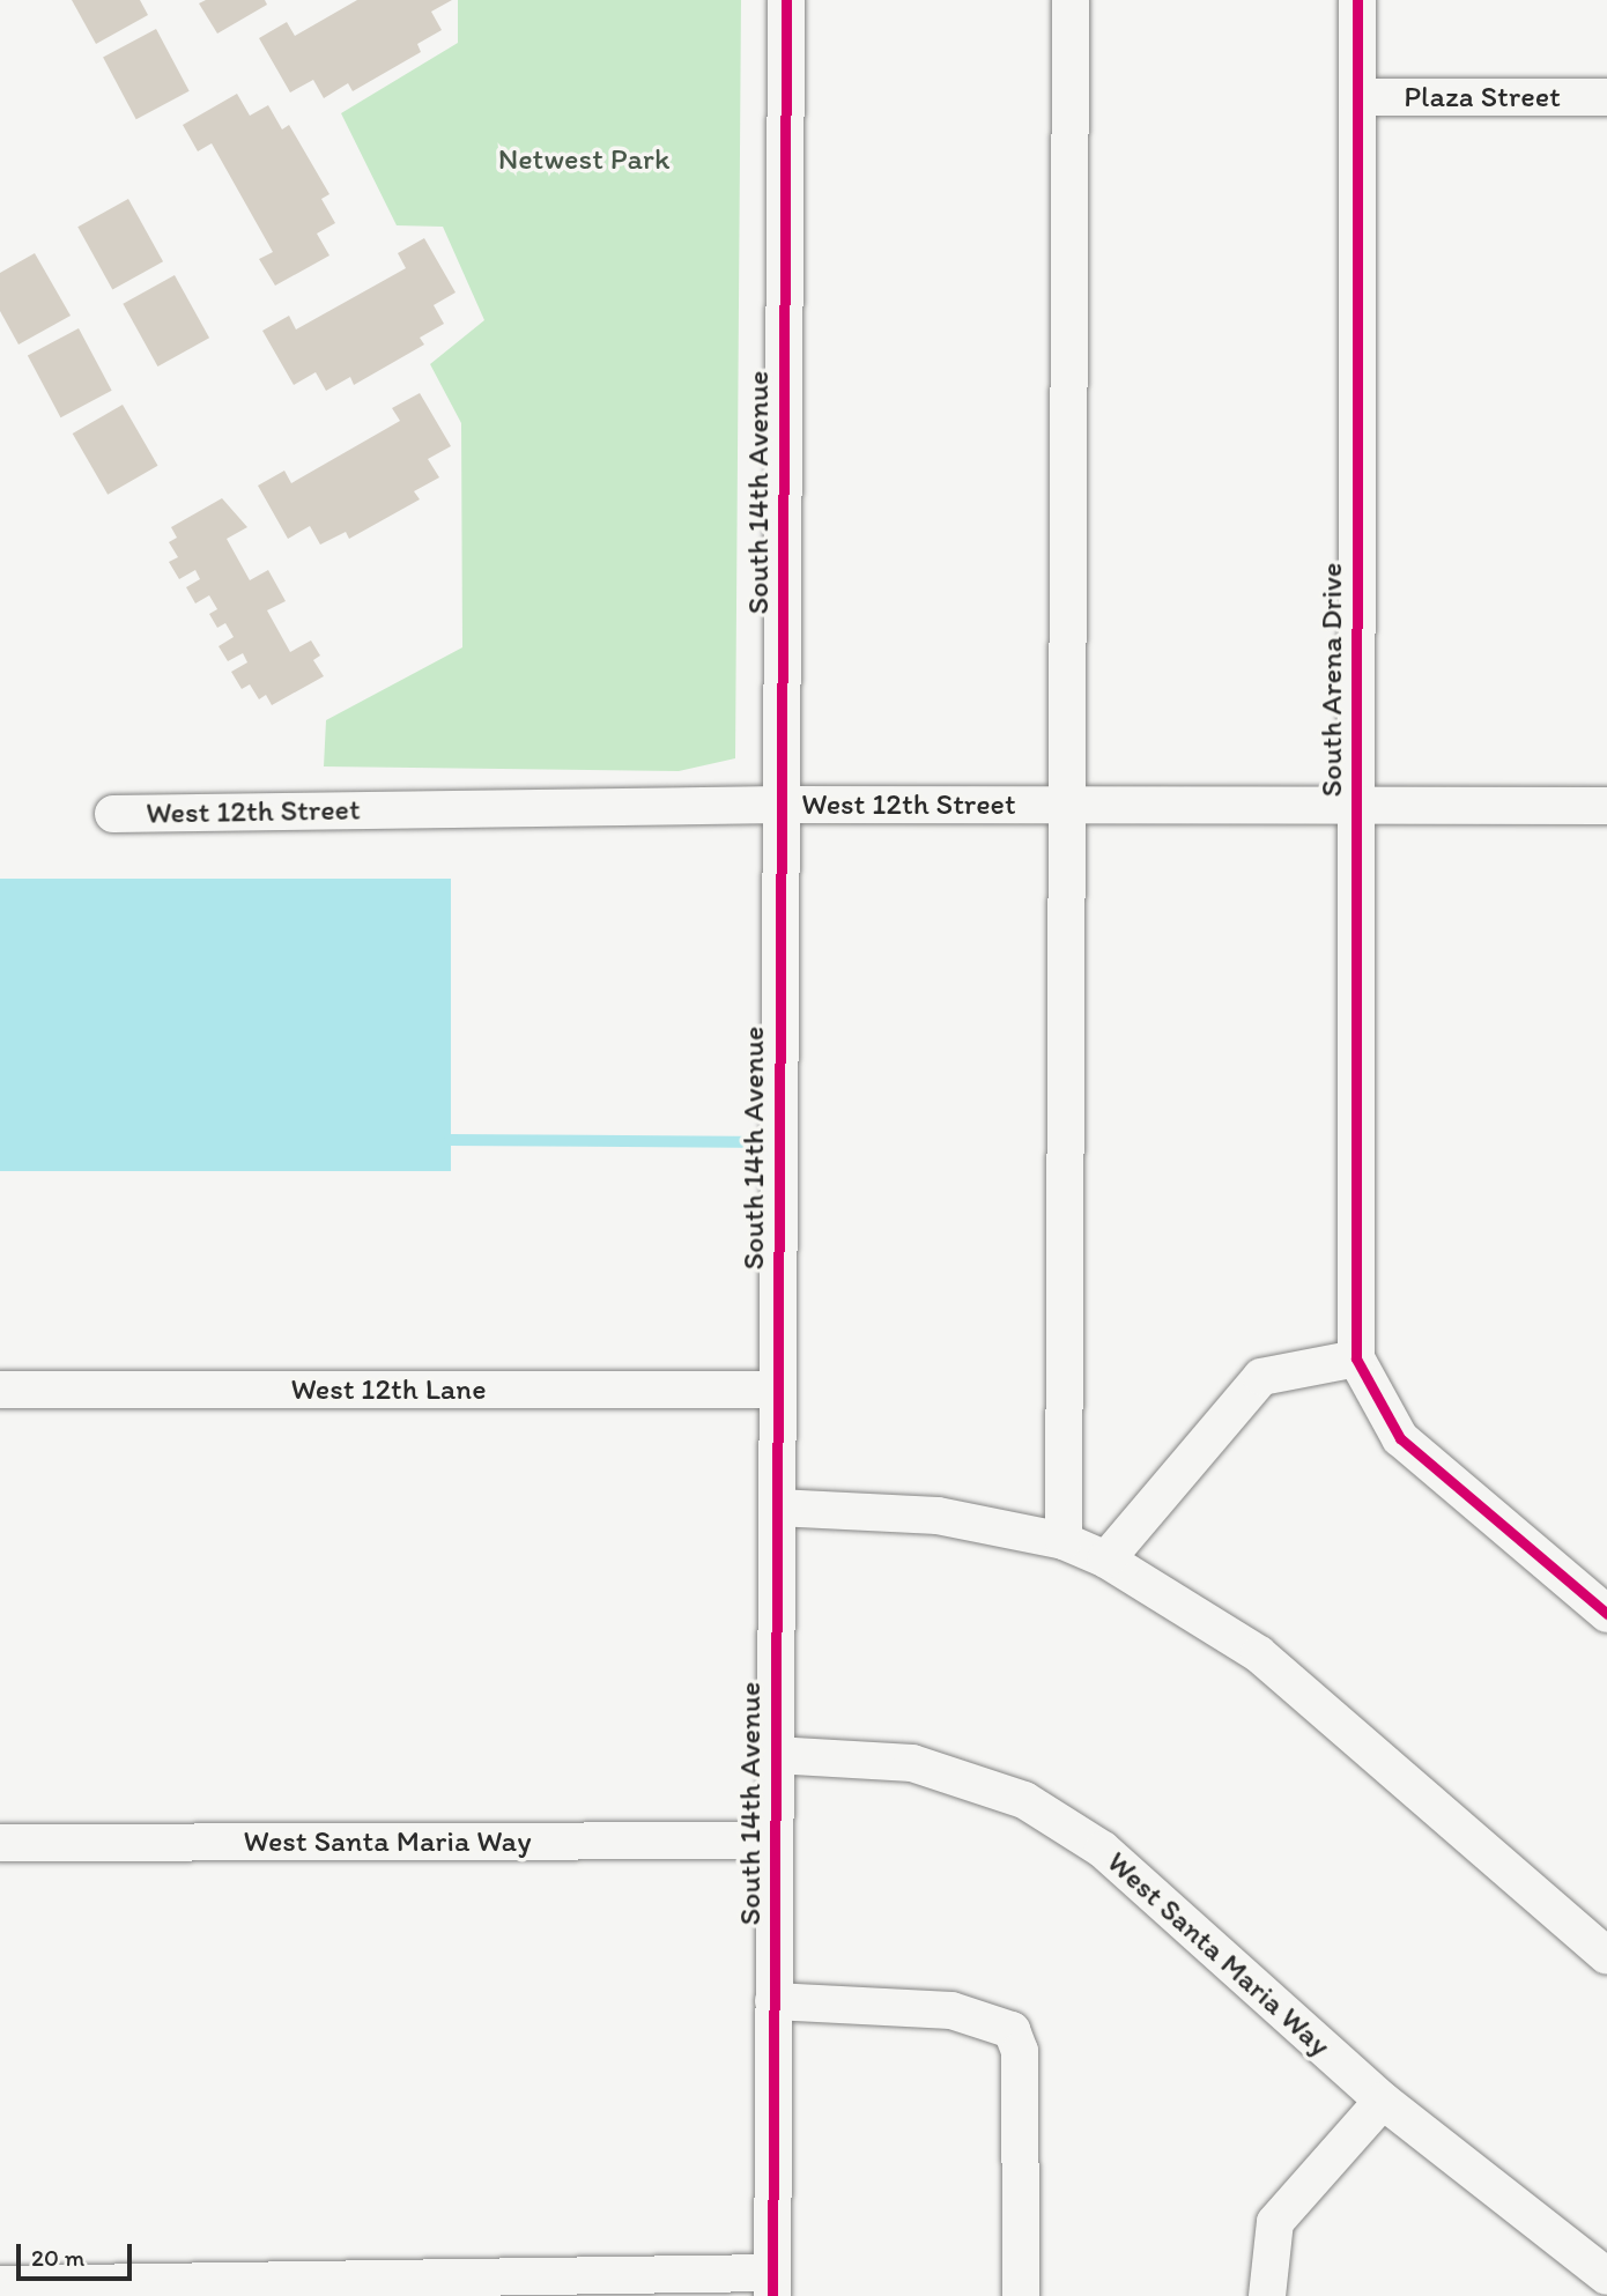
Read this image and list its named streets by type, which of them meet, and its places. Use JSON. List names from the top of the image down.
{
  "streets": {
    "street": [
      "Plaza Street",
      "South 14th Avenue",
      "South Arena Drive",
      "West 12th Street",
      "West 12th Lane",
      "West Santa Maria Way"
    ]
  },
  "crossings": [
    ["Plaza Street", "South Arena Drive"],
    ["South 14th Avenue", "West 12th Street"],
    ["South 14th Avenue", "West 12th Lane"],
    ["South 14th Avenue", "West Santa Maria Way"],
    ["South Arena Drive", "West 12th Street"]
  ],
  "parks": ["Netwest Park"],
  "scale_bar": "20 m"
}
